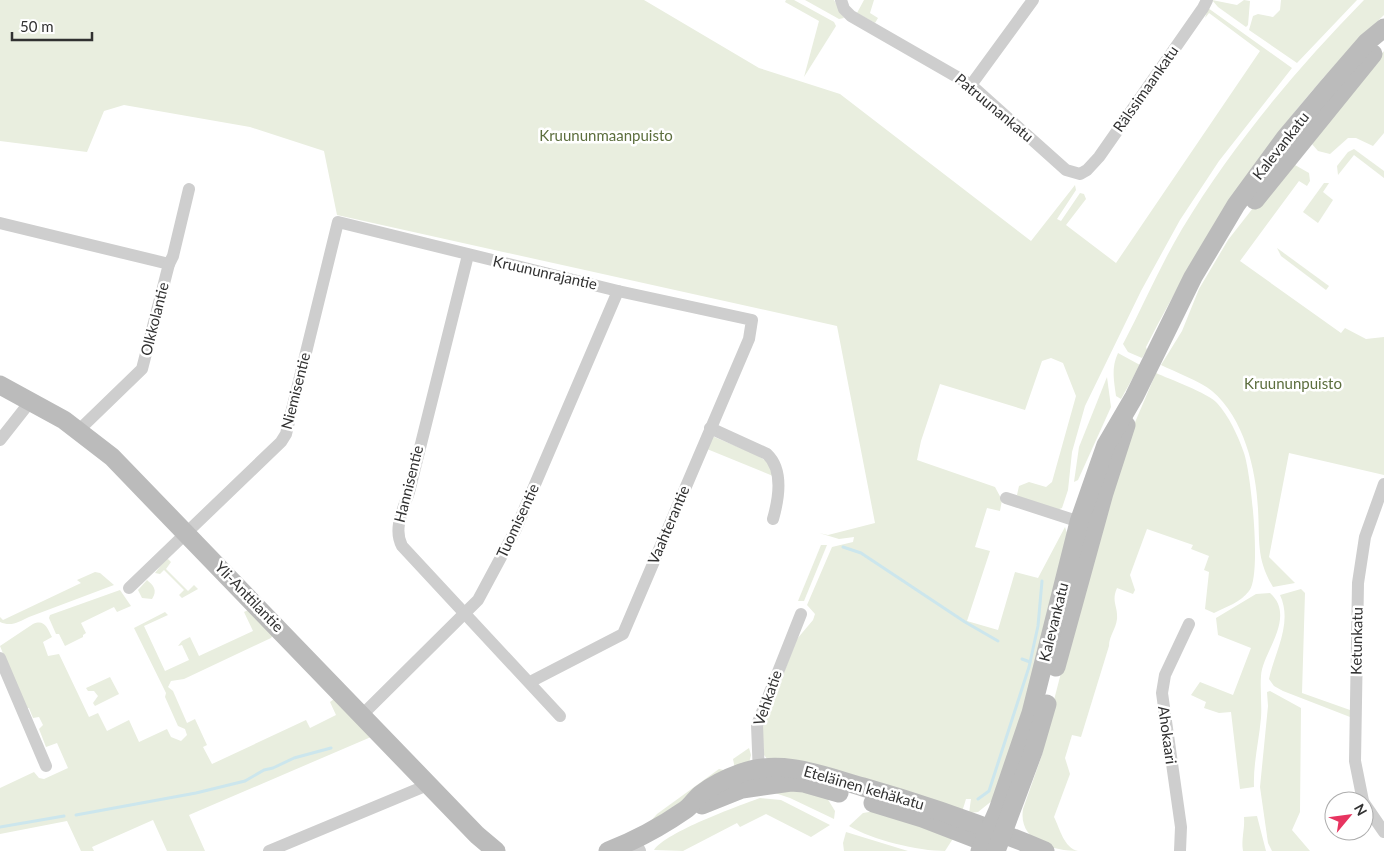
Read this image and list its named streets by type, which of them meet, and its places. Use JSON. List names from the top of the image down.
{
  "streets": {
    "main road": ["Kalevankatu", "Yli-Anttilantie", "Eteläinen kehäkatu"],
    "street": [
      "Rälssimaankatu",
      "Patruunankatu",
      "Kruununrajantie",
      "Olkkolantie",
      "Niemisentie",
      "Hannisentie",
      "Tuomisentie",
      "Vaahterantie",
      "Ketunkatu",
      "Vehkatie",
      "Ahokaari"
    ]
  },
  "crossings": [
    ["Rälssimaankatu", "Patruunankatu"],
    ["Kalevankatu", "Eteläinen kehäkatu"],
    ["Kruununrajantie", "Niemisentie"],
    ["Kruununrajantie", "Hannisentie"],
    ["Kruununrajantie", "Tuomisentie"],
    ["Kruununrajantie", "Vaahterantie"],
    ["Olkkolantie", "Yli-Anttilantie"],
    ["Niemisentie", "Yli-Anttilantie"],
    ["Hannisentie", "Tuomisentie"],
    ["Hannisentie", "Vaahterantie"],
    ["Tuomisentie", "Yli-Anttilantie"],
    ["Vehkatie", "Eteläinen kehäkatu"]
  ],
  "parks": ["Kruununmaanpuisto", "Kruununpuisto"],
  "scale_bar": "50 m",
  "north": "top right"
}
